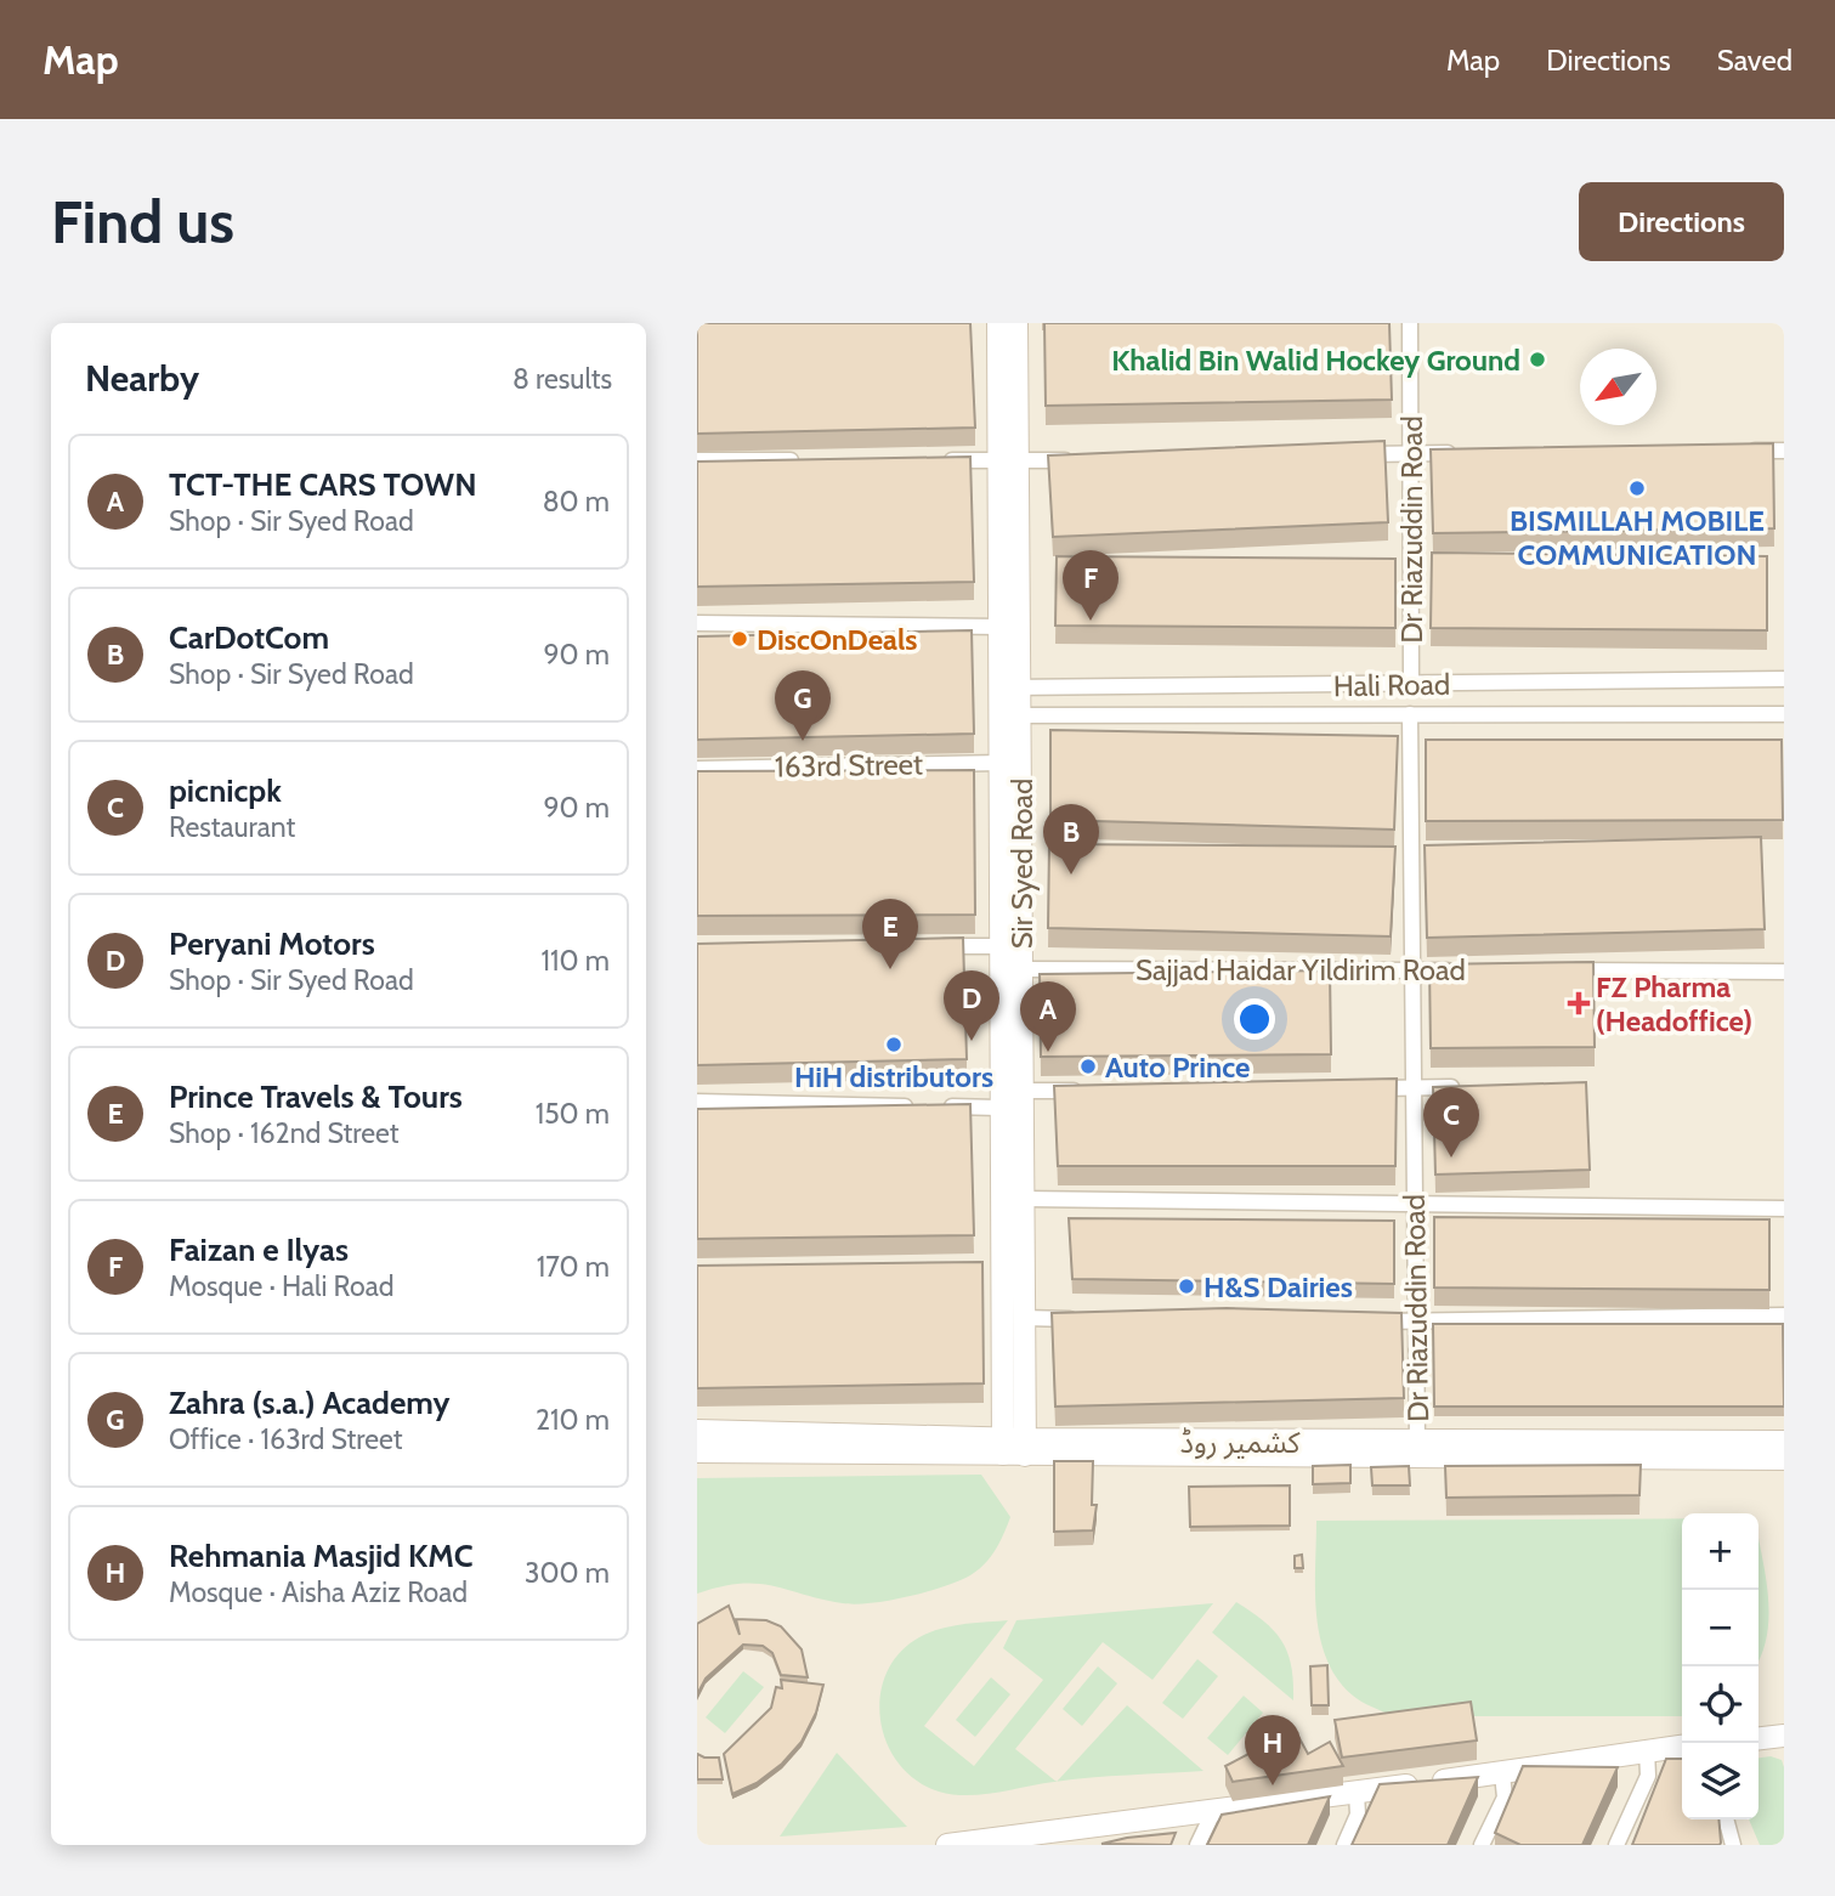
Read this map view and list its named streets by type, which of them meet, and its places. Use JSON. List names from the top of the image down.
{
  "streets": {
    "main road": ["Sir Syed Road", "کشمیر روڈ"],
    "street": [
      "Dr Riazuddin Road",
      "Hali Road",
      "163rd Street",
      "Sajjad Haidar Yildirim Road"
    ]
  },
  "crossings": [
    ["Dr Riazuddin Road", "Hali Road"],
    ["Dr Riazuddin Road", "Sajjad Haidar Yildirim Road"],
    ["Dr Riazuddin Road", "کشمیر روڈ"],
    ["Hali Road", "Sir Syed Road"],
    ["163rd Street", "Sir Syed Road"],
    ["Sir Syed Road", "Sajjad Haidar Yildirim Road"],
    ["Sir Syed Road", "کشمیر روڈ"]
  ],
  "places": {
    "other": [
      "Khalid Bin Walid Hockey Ground",
      "BISMILLAH MOBILE COMMUNICATION",
      "DiscOnDeals",
      "HiH distributors",
      "Auto Prince",
      "H&S Dairies"
    ],
    "health": ["FZ Pharma (Headoffice)"]
  },
  "north": "bottom left",
  "page": {
    "header": "Map",
    "nav": ["Map", "Directions", "Saved"],
    "buttons": "Directions",
    "title": "Find us",
    "heading": ["Nearby", "8 results"],
    "list": [
      {
        "mark": "A",
        "name": "TCT-THE CARS TOWN",
        "note": "Shop · Sir Syed Road",
        "value": "80 m"
      },
      {
        "mark": "B",
        "name": "CarDotCom",
        "note": "Shop · Sir Syed Road",
        "value": "90 m"
      },
      {
        "mark": "C",
        "name": "picnicpk",
        "note": "Restaurant",
        "value": "90 m"
      },
      {
        "mark": "D",
        "name": "Peryani Motors",
        "note": "Shop · Sir Syed Road",
        "value": "110 m"
      },
      {
        "mark": "E",
        "name": "Prince Travels & Tours",
        "note": "Shop · 162nd Street",
        "value": "150 m"
      },
      {
        "mark": "F",
        "name": "Faizan e Ilyas",
        "note": "Mosque · Hali Road",
        "value": "170 m"
      },
      {
        "mark": "G",
        "name": "Zahra (s.a.) Academy",
        "note": "Office · 163rd Street",
        "value": "210 m"
      },
      {
        "mark": "H",
        "name": "Rehmania Masjid KMC",
        "note": "Mosque · Aisha Aziz Road",
        "value": "300 m"
      }
    ],
    "pins": [
      "F",
      "G",
      "B",
      "E",
      "D",
      "A",
      "C",
      "H"
    ],
    "map_buttons": ["+", "−"]
  }
}
